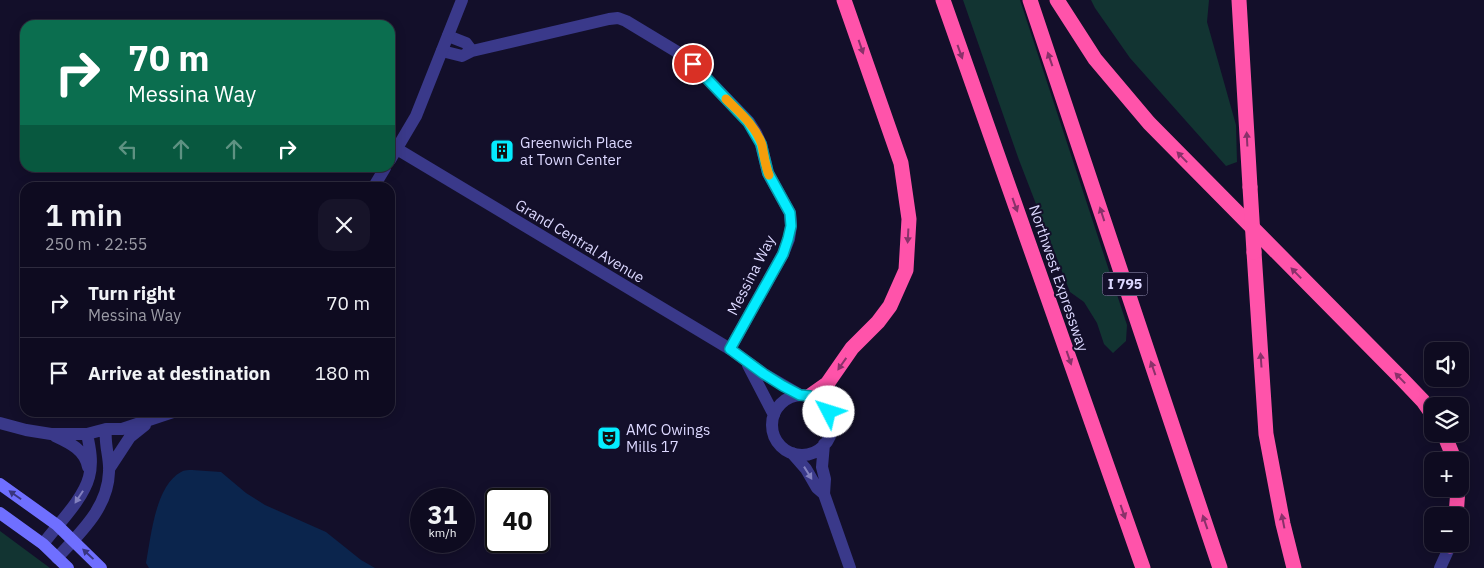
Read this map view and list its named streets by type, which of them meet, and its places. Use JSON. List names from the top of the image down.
{
  "streets": {
    "highway": ["Northwest Expressway", "I 795"],
    "street": ["Grand Central Avenue", "Messina Way"]
  },
  "crossings": [
    ["Grand Central Avenue", "Messina Way"]
  ],
  "places": {
    "building": ["Greenwich Place at Town Center"],
    "theatre": ["AMC Owings Mills 17"]
  },
  "page": {
    "turn": ["70 m", "Messina Way"],
    "heading": ["1 min", "250 m · 22:55"],
    "list": [
      {
        "name": "Turn right",
        "note": "Messina Way",
        "value": "70 m"
      },
      {
        "name": "Arrive at destination",
        "value": "180 m"
      }
    ],
    "map_buttons": ["+", "−"],
    "speed": "31 km/h",
    "limit": "40"
  }
}
